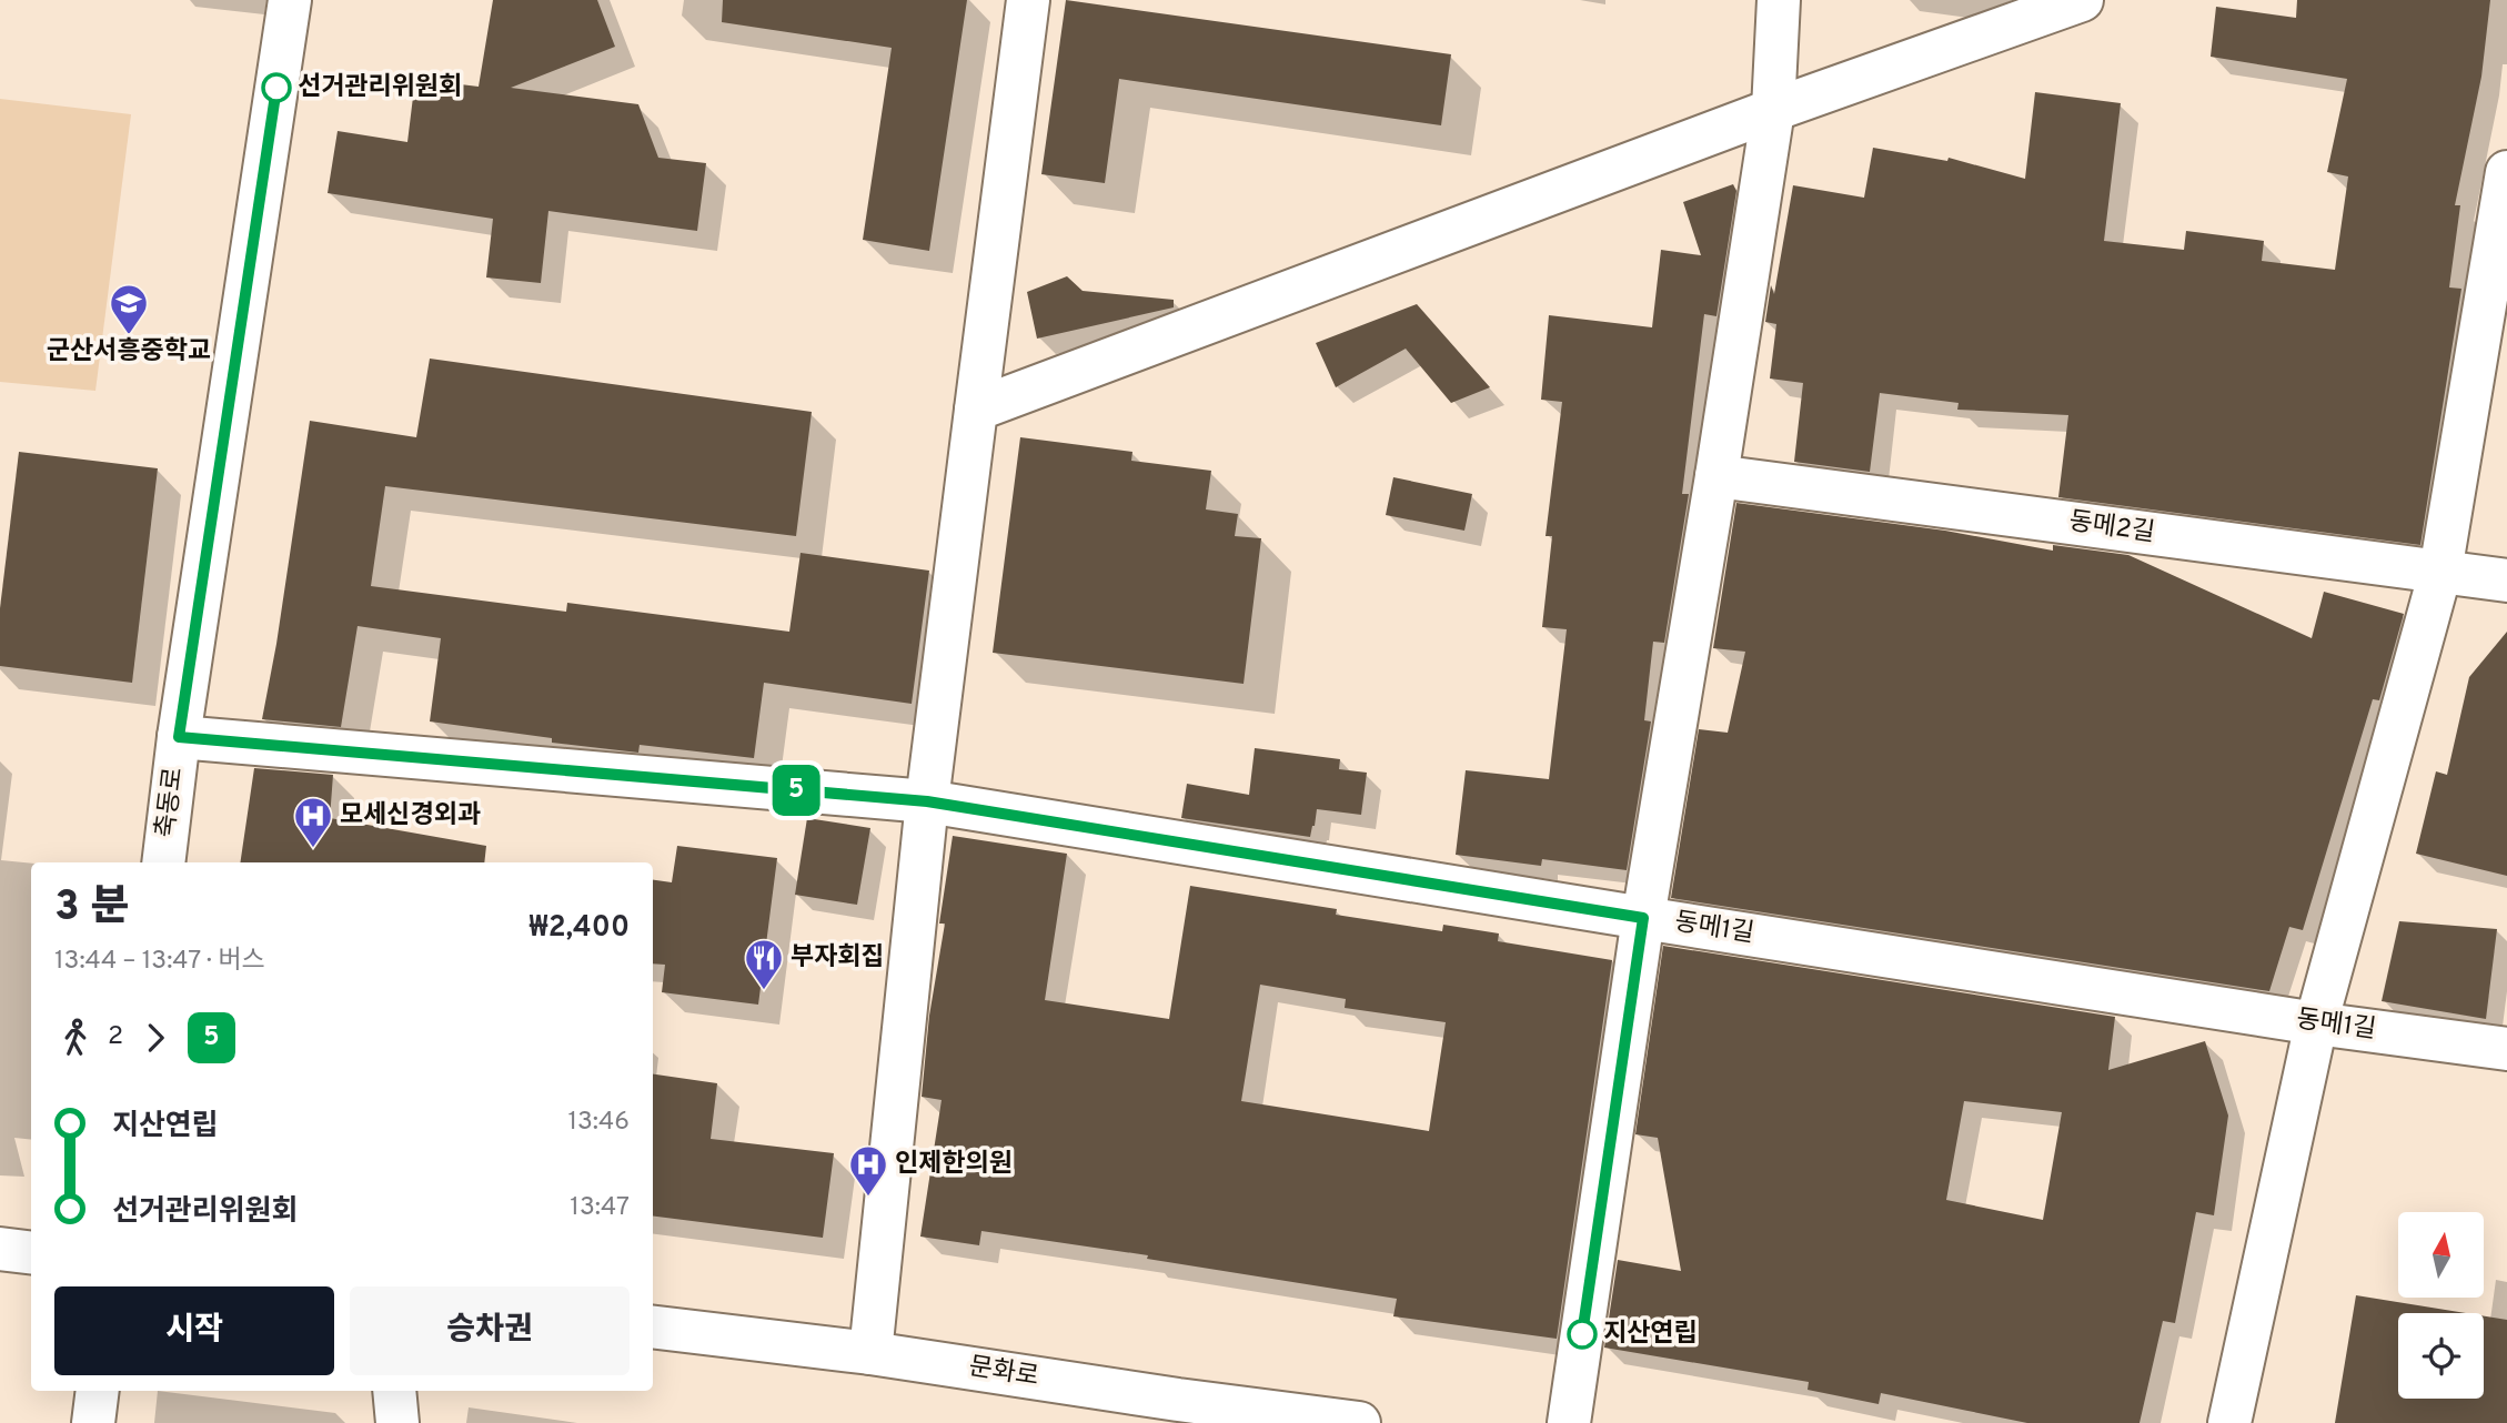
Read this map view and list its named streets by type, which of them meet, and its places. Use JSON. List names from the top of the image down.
{
  "streets": {
    "street": [
      "동메2길",
      "축동로",
      "동메1길",
      "문화로"
    ]
  },
  "crossings": [
    ["축동로", "동메1길"]
  ],
  "places": {
    "other": ["선거관리위원회", "지산연립"],
    "school or university": ["군산서흥중학교"],
    "hospital": ["모세신경외과", "인제한의원"],
    "restaurant": ["부자회집"]
  },
  "lines": ["bus line 5"],
  "north": "top",
  "page": {
    "on_map": "5",
    "heading": ["3 분", "13:44 – 13:47 · 버스", "₩2,400"],
    "legs": ["2", "5"],
    "list": [
      {
        "name": "지산연립",
        "value": "13:46"
      },
      {
        "name": "선거관리위원회",
        "value": "13:47"
      }
    ],
    "buttons": ["시작", "승차권"]
  }
}
